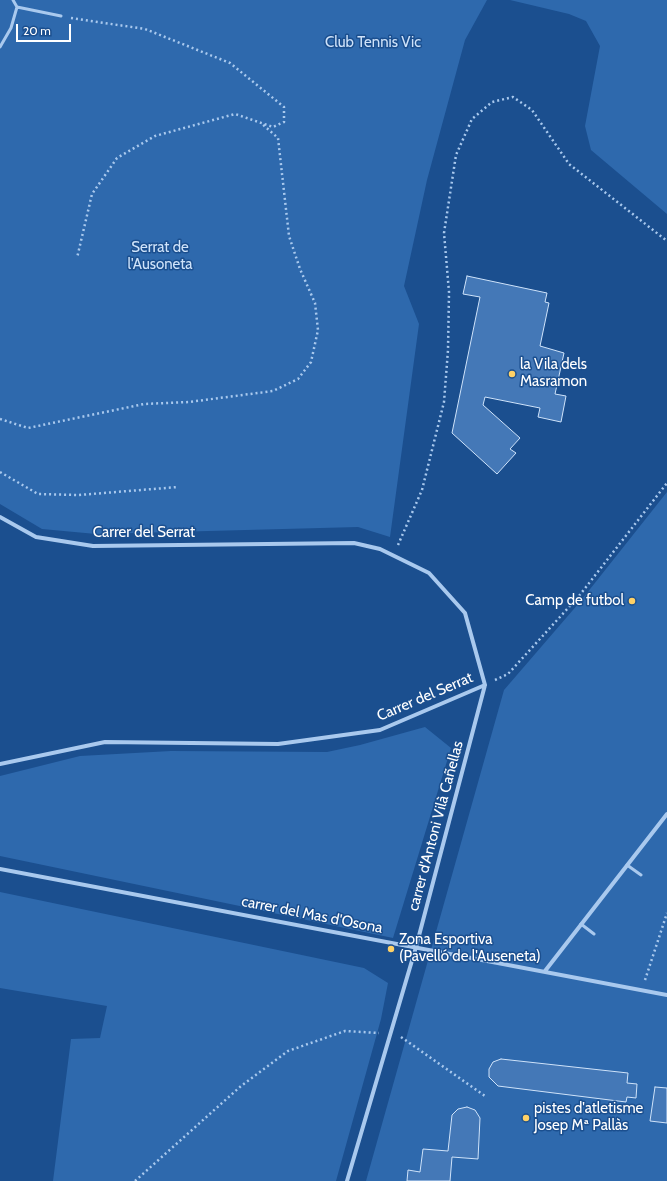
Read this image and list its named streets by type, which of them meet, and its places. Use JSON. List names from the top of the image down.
{
  "streets": {
    "street": ["Carrer del Serrat", "carrer d'Antoni Vilà Cañellas", "carrer del Mas d'Osona"]
  },
  "crossings": [
    ["Carrer del Serrat", "carrer d'Antoni Vilà Cañellas"],
    ["carrer d'Antoni Vilà Cañellas", "carrer del Mas d'Osona"]
  ],
  "parks": ["Club Tennis Vic", "Serrat de l'Ausoneta"],
  "places": [
    "la Vila dels Masramon",
    "Camp de futbol",
    "Zona Esportiva (Pavelló de l'Auseneta)",
    "pistes d'atletisme Josep Mª Pallàs"
  ],
  "scale_bar": "20 m"
}
